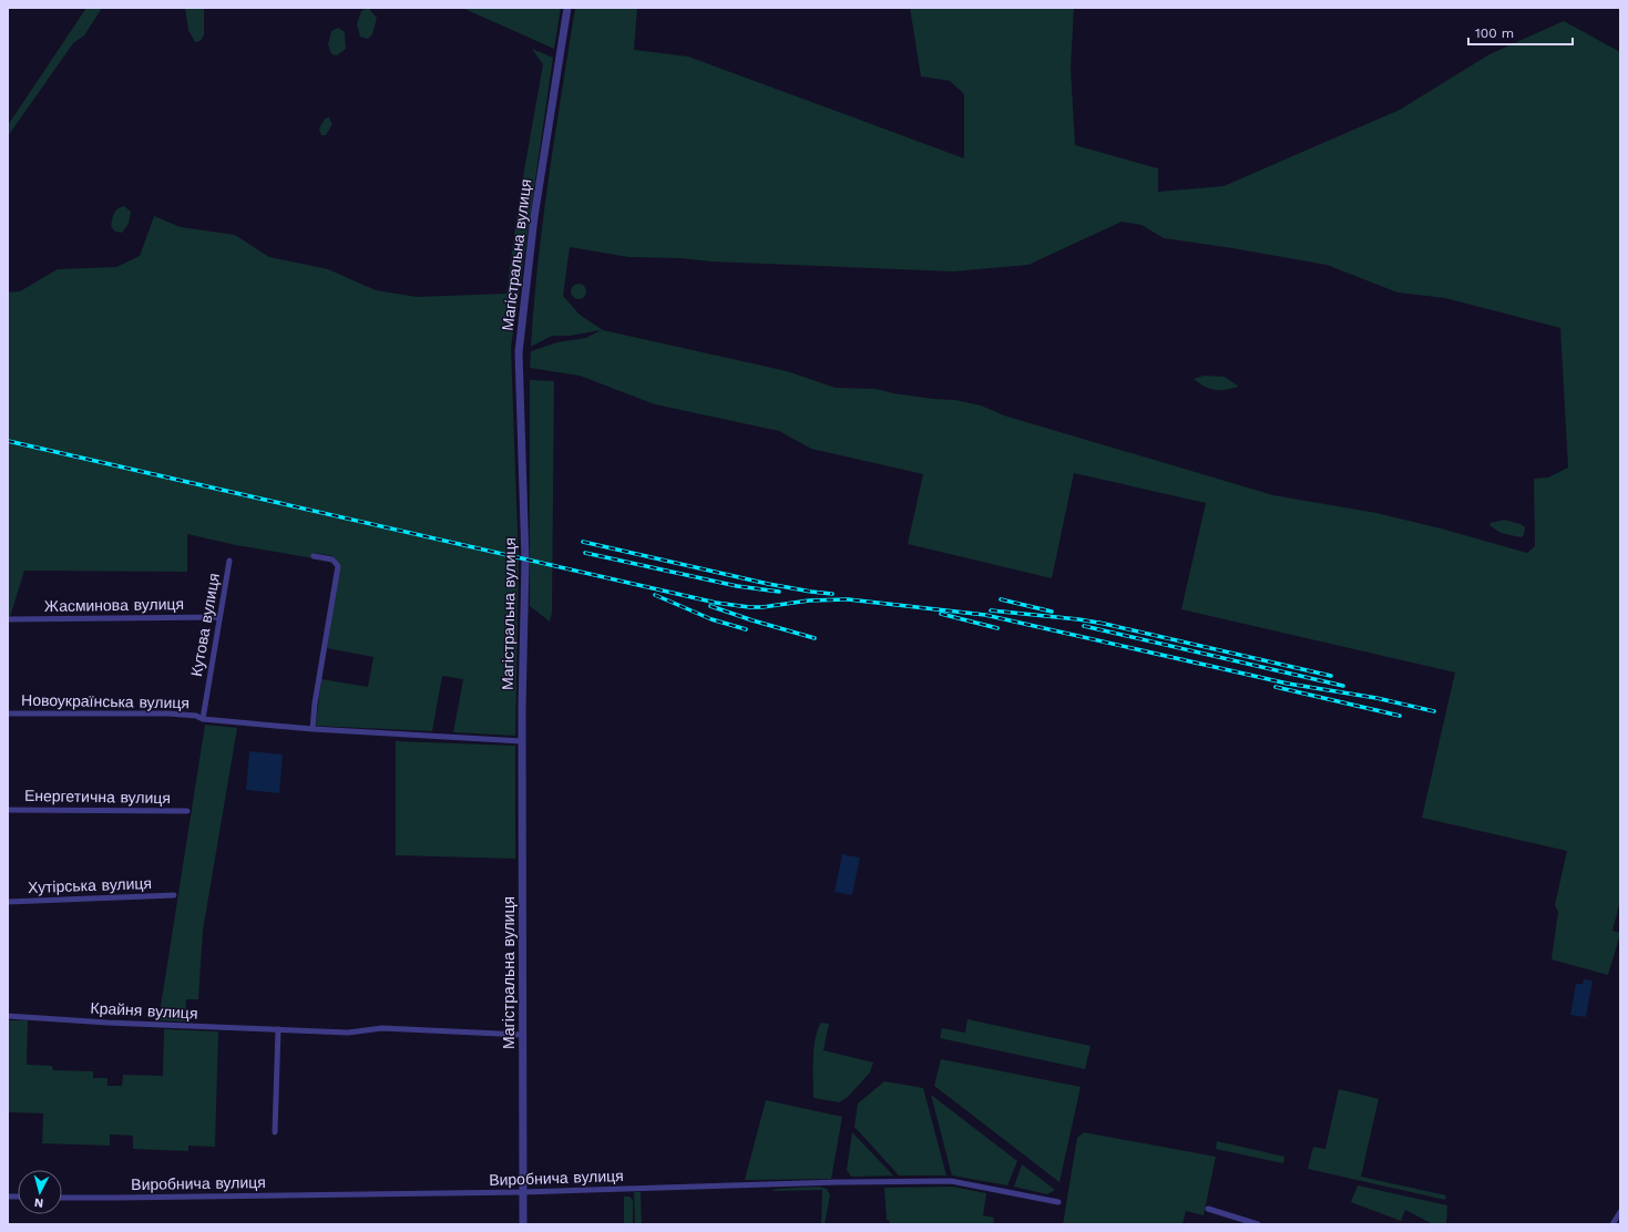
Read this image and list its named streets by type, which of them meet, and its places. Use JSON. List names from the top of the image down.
{
  "streets": {
    "street": [
      "Магістральна вулиця",
      "Жасминова вулиця",
      "Кутова вулиця",
      "Новоукраїнська вулиця",
      "Енергетична вулиця",
      "Хутірська вулиця",
      "Крайня вулиця",
      "Виробнича вулиця"
    ]
  },
  "crossings": [
    ["Магістральна вулиця", "Новоукраїнська вулиця"],
    ["Магістральна вулиця", "Крайня вулиця"],
    ["Магістральна вулиця", "Виробнича вулиця"],
    ["Жасминова вулиця", "Кутова вулиця"],
    ["Кутова вулиця", "Новоукраїнська вулиця"]
  ],
  "scale_bar": "100 m",
  "north": "bottom"
}
